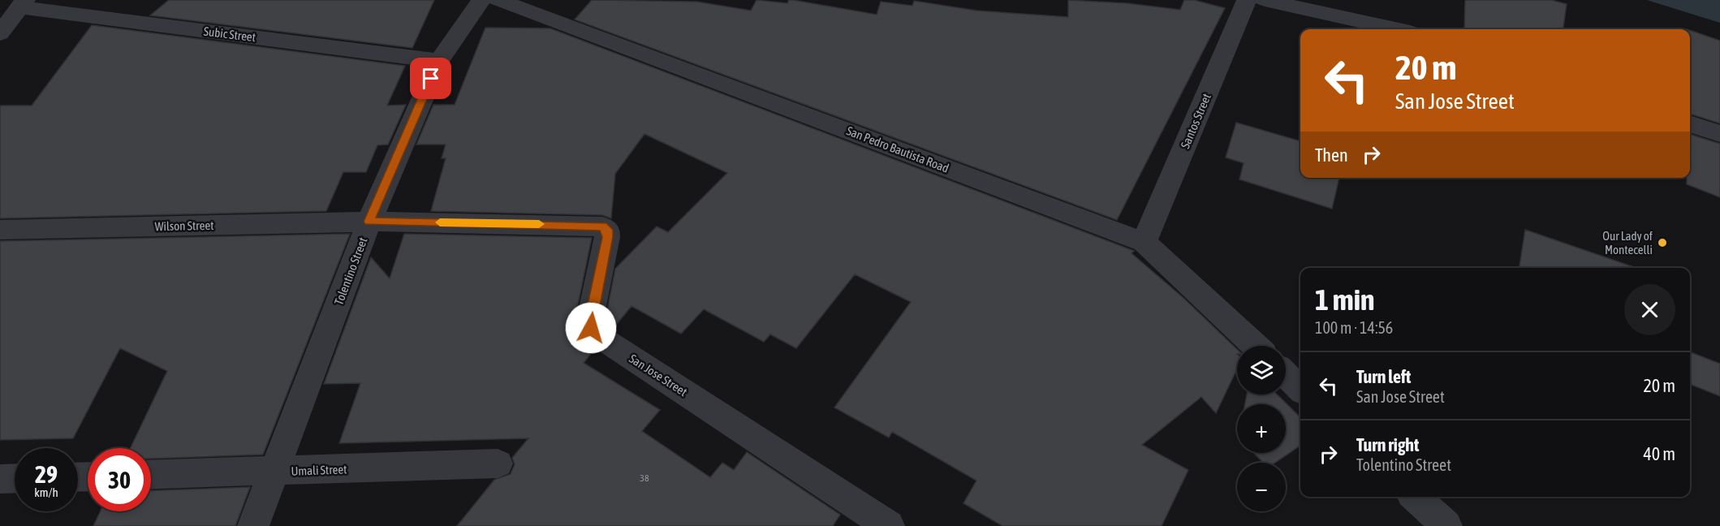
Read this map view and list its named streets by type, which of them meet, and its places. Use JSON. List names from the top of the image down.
{
  "streets": {
    "street": [
      "Subic Street",
      "Santos Street",
      "San Pedro Bautista Road",
      "Wilson Street",
      "Tolentino Street",
      "San Jose Street",
      "Umali Street"
    ]
  },
  "crossings": [
    ["Subic Street", "Tolentino Street"],
    ["Santos Street", "San Pedro Bautista Road"],
    ["Wilson Street", "Tolentino Street"],
    ["Wilson Street", "San Jose Street"],
    ["Tolentino Street", "San Jose Street"],
    ["Tolentino Street", "Umali Street"]
  ],
  "places": ["Our Lady of Montecelli"],
  "house_numbers": ["38"],
  "page": {
    "turn": ["20 m", "San Jose Street"],
    "then": "Then",
    "heading": ["1 min", "100 m · 14:56"],
    "map_buttons": ["+", "−"],
    "list": [
      {
        "name": "Turn left",
        "note": "San Jose Street",
        "value": "20 m"
      },
      {
        "name": "Turn right",
        "note": "Tolentino Street",
        "value": "40 m"
      }
    ],
    "speed": "29 km/h",
    "limit": "30"
  }
}
